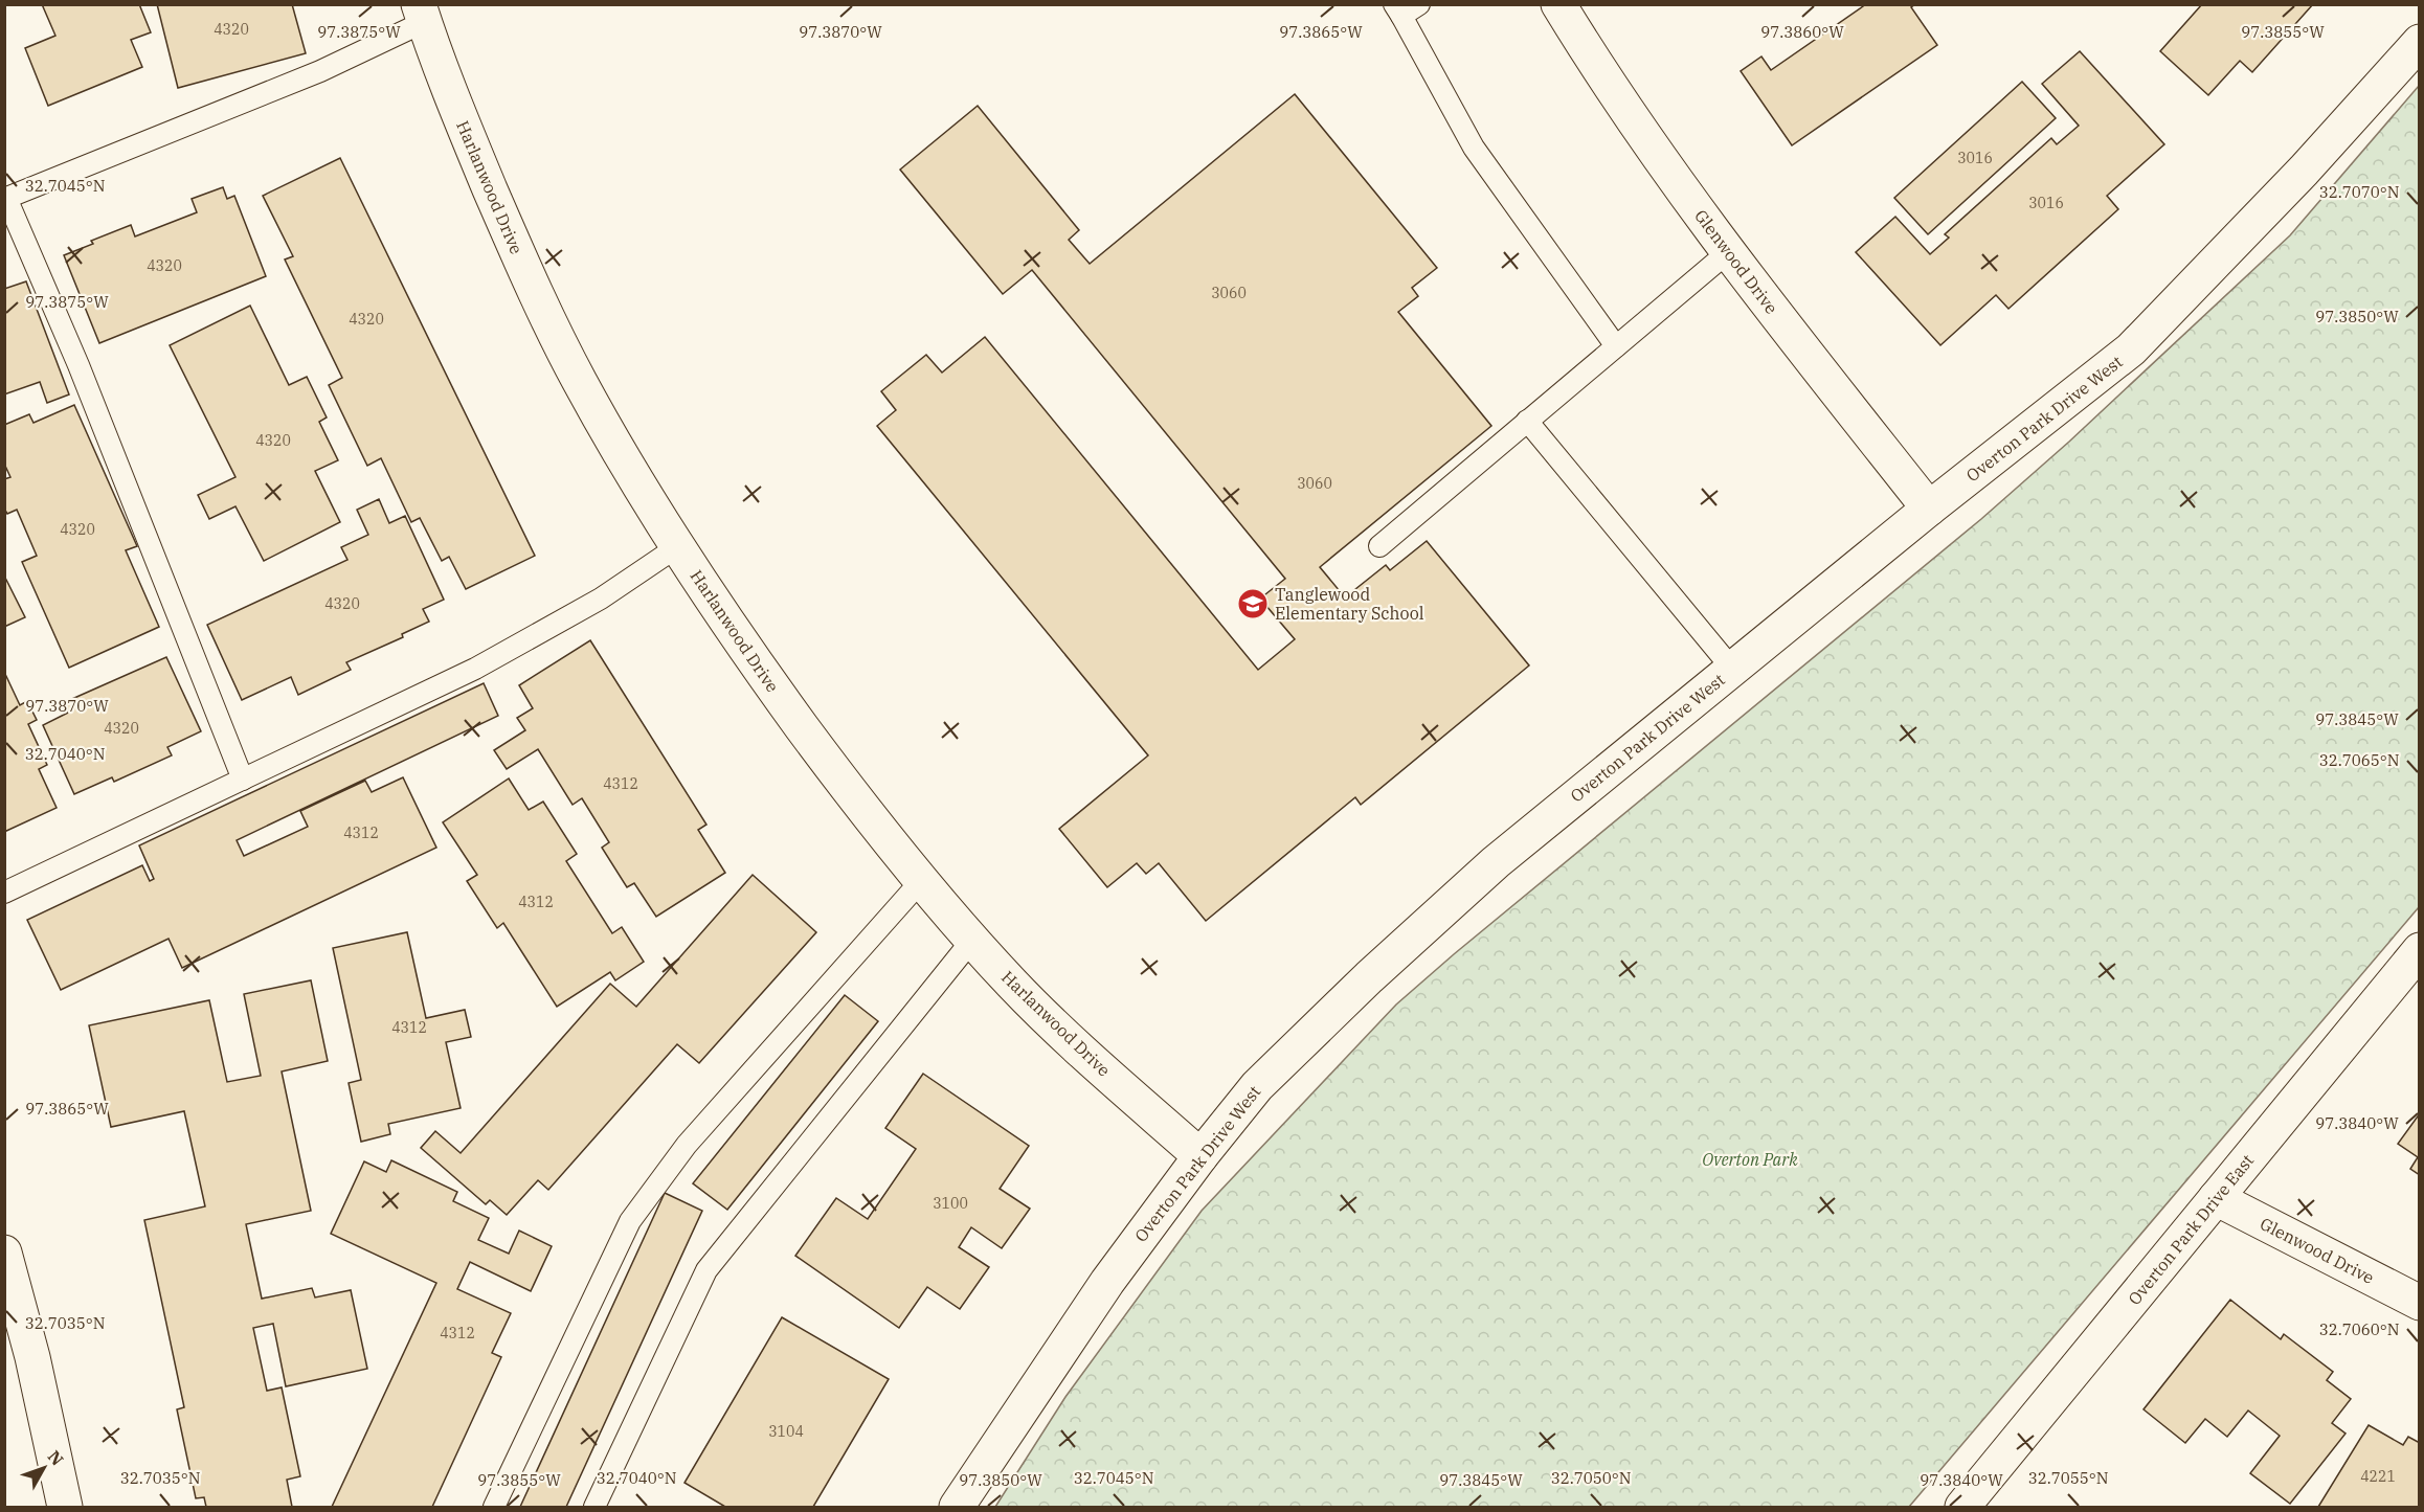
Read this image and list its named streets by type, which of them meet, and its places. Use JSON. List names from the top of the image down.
{
  "streets": {
    "street": [
      "Harlanwood Drive",
      "Glenwood Drive",
      "Overton Park Drive West",
      "Overton Park Drive East"
    ]
  },
  "crossings": [
    ["Harlanwood Drive", "Overton Park Drive West"],
    ["Glenwood Drive", "Overton Park Drive West"],
    ["Glenwood Drive", "Overton Park Drive East"]
  ],
  "parks": ["Overton Park"],
  "places": {
    "school or university": ["Tanglewood Elementary School"]
  },
  "house_numbers": [
    "4320",
    "3016",
    "3016",
    "4320",
    "3060",
    "4320",
    "4320",
    "3060",
    "4320",
    "4320",
    "4320",
    "4312",
    "4312",
    "4312",
    "4312",
    "3100",
    "4312",
    "3104",
    "4221"
  ],
  "north": "top right",
  "coordinates": [
    "97.3875°W",
    "97.3870°W",
    "97.3865°W",
    "97.3860°W",
    "97.3855°W",
    "32.7045°N",
    "32.7070°N",
    "97.3850°W",
    "97.3845°W",
    "32.7040°N",
    "32.7065°N",
    "97.3840°W",
    "32.7035°N",
    "32.7060°N",
    "32.7050°N",
    "32.7055°N"
  ]
}
